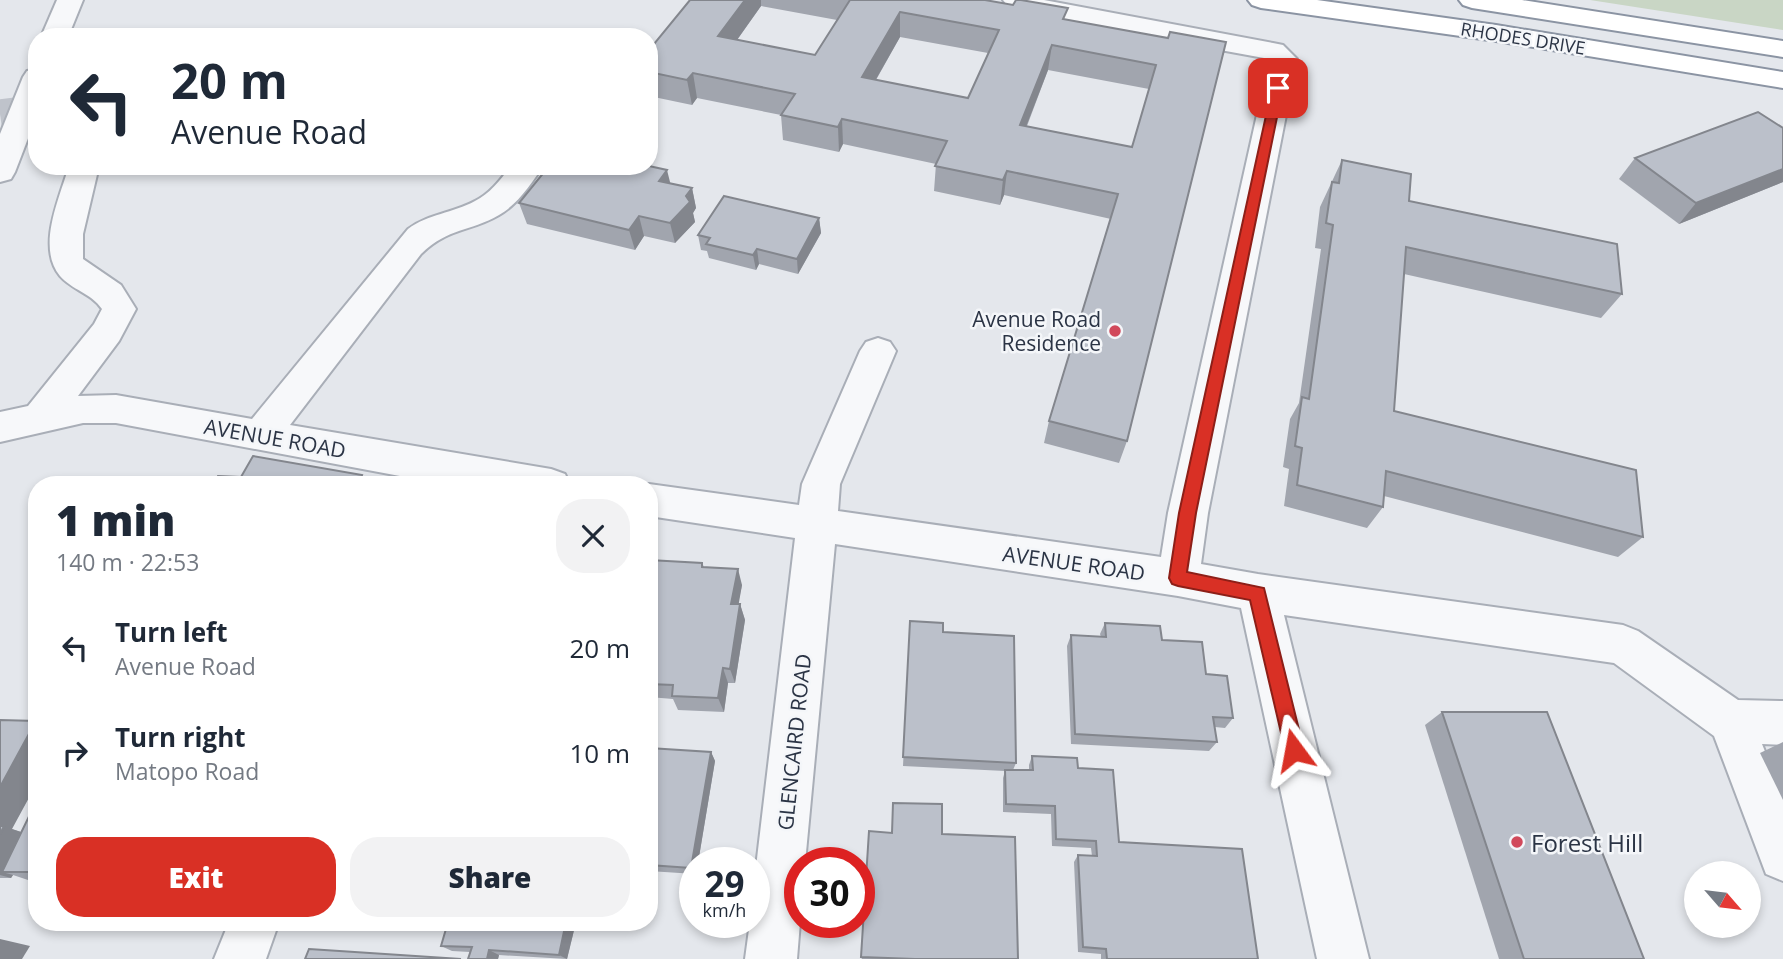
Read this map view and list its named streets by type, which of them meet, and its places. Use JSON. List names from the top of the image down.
{
  "streets": {
    "highway": ["RHODES DRIVE"],
    "street": ["AVENUE ROAD", "GLENCAIRD ROAD"]
  },
  "crossings": [
    ["AVENUE ROAD", "GLENCAIRD ROAD"]
  ],
  "places": ["Avenue Road Residence", "Forest Hill"],
  "north": "bottom right",
  "page": {
    "turn": ["20 m", "Avenue Road"],
    "heading": ["1 min", "140 m · 22:53"],
    "list": [
      {
        "name": "Turn left",
        "note": "Avenue Road",
        "value": "20 m"
      },
      {
        "name": "Turn right",
        "note": "Matopo Road",
        "value": "10 m"
      }
    ],
    "buttons": ["Exit", "Share"],
    "speed": "29 km/h",
    "limit": "30"
  }
}
